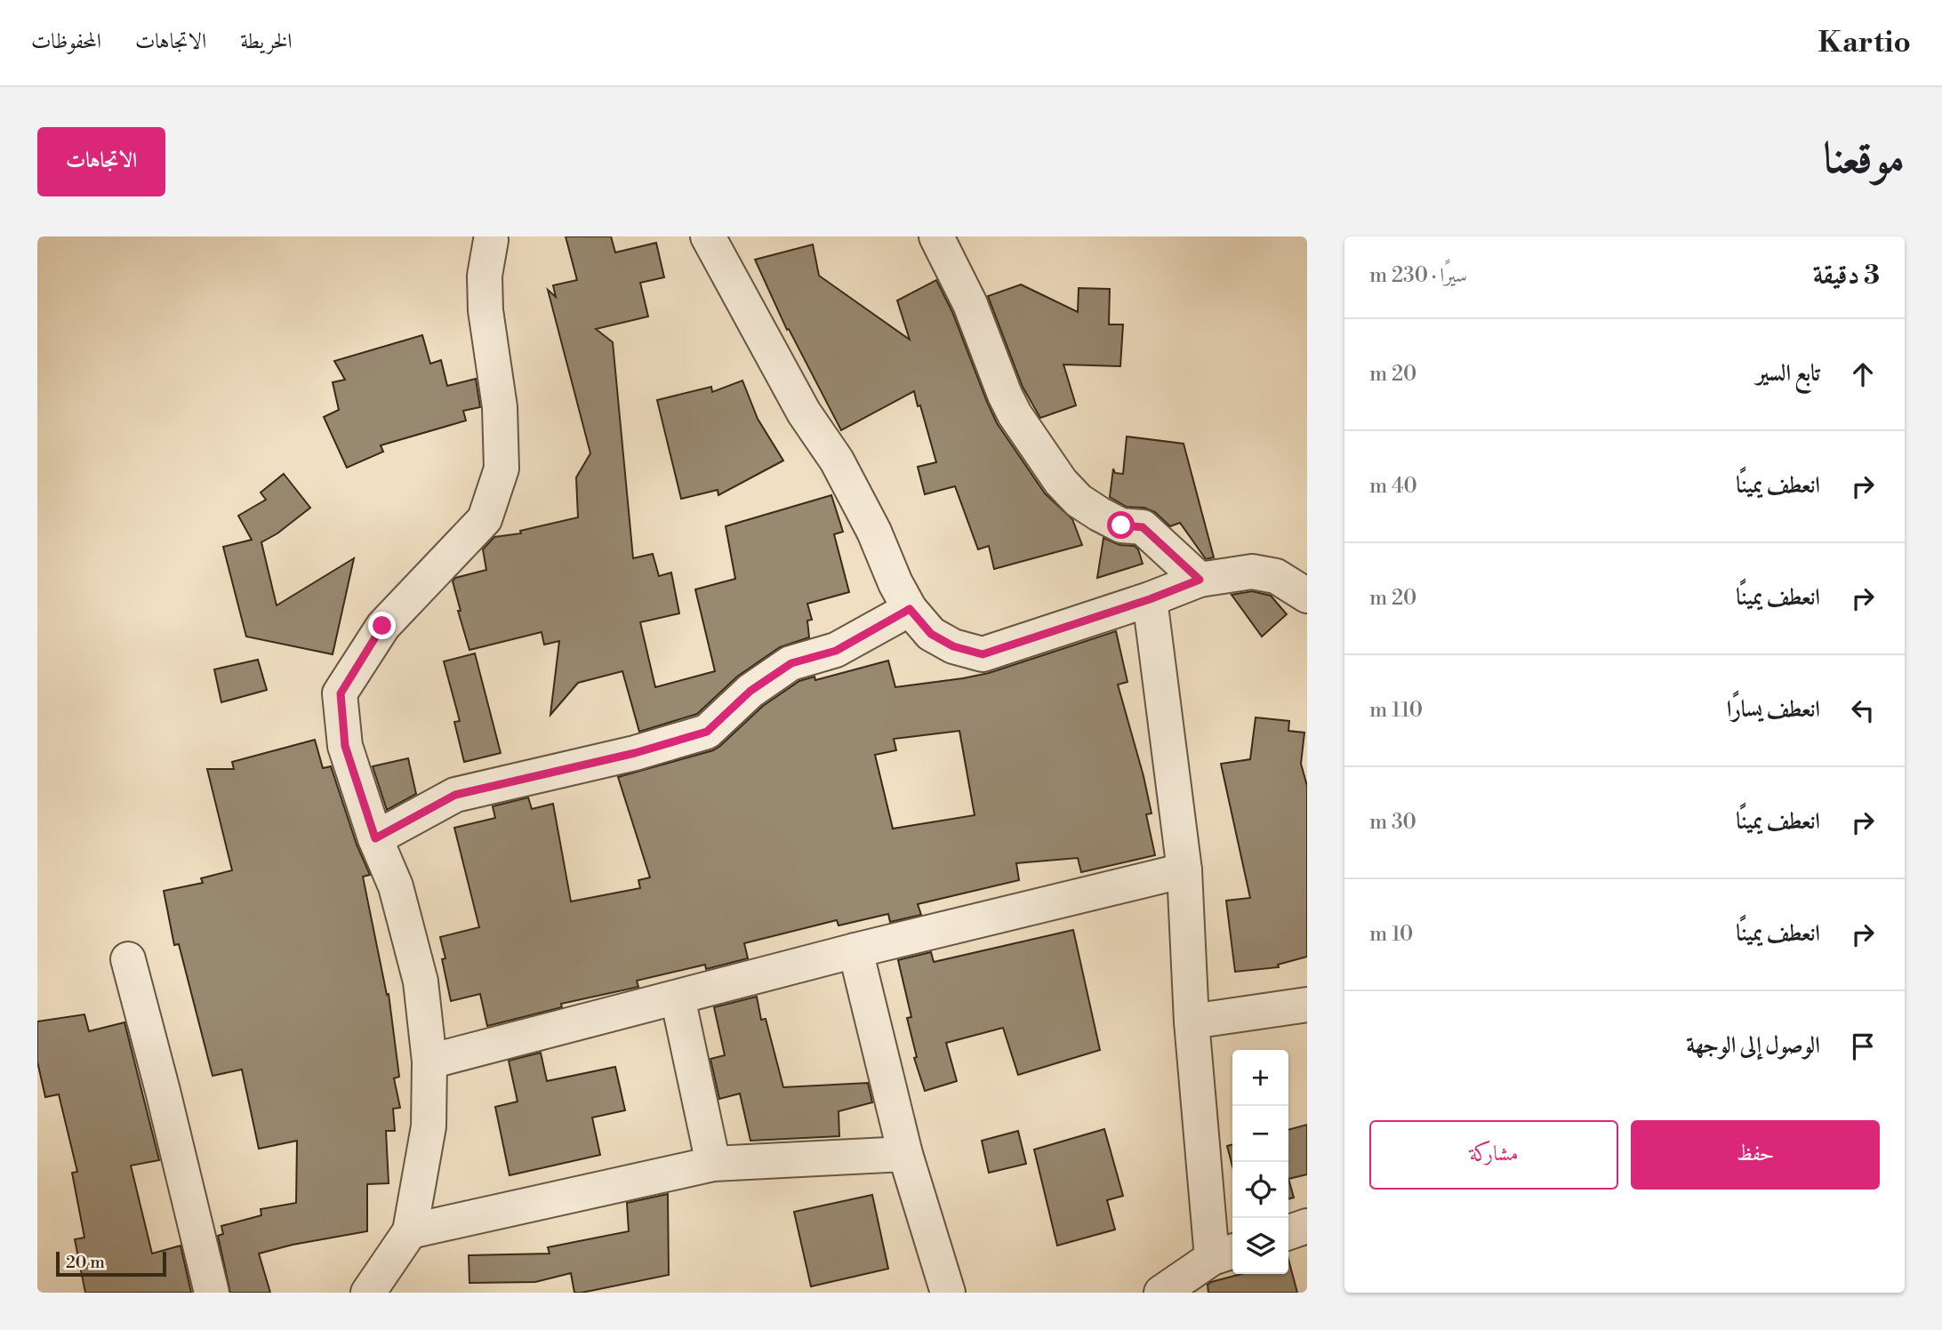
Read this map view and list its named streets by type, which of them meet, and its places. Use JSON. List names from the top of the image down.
{
  "scale_bar": "20 m",
  "page": {
    "header": "Kartio",
    "nav": ["الخريطة", "الاتجاهات", "المحفوظات"],
    "title": "موقعنا",
    "buttons": [
      "الاتجاهات",
      ["حفظ", "مشاركة"]
    ],
    "heading": ["3 دقيقة", "سيرًا · 230 m"],
    "list": [
      ["تابع السير", "20 m"],
      ["انعطف يمينًا", "40 m"],
      ["انعطف يمينًا", "20 m"],
      ["انعطف يسارًا", "110 m"],
      ["انعطف يمينًا", "30 m"],
      ["انعطف يمينًا", "10 m"],
      "الوصول إلى الوجهة"
    ],
    "map_buttons": ["+", "−"],
    "scale": "20 m"
  }
}
